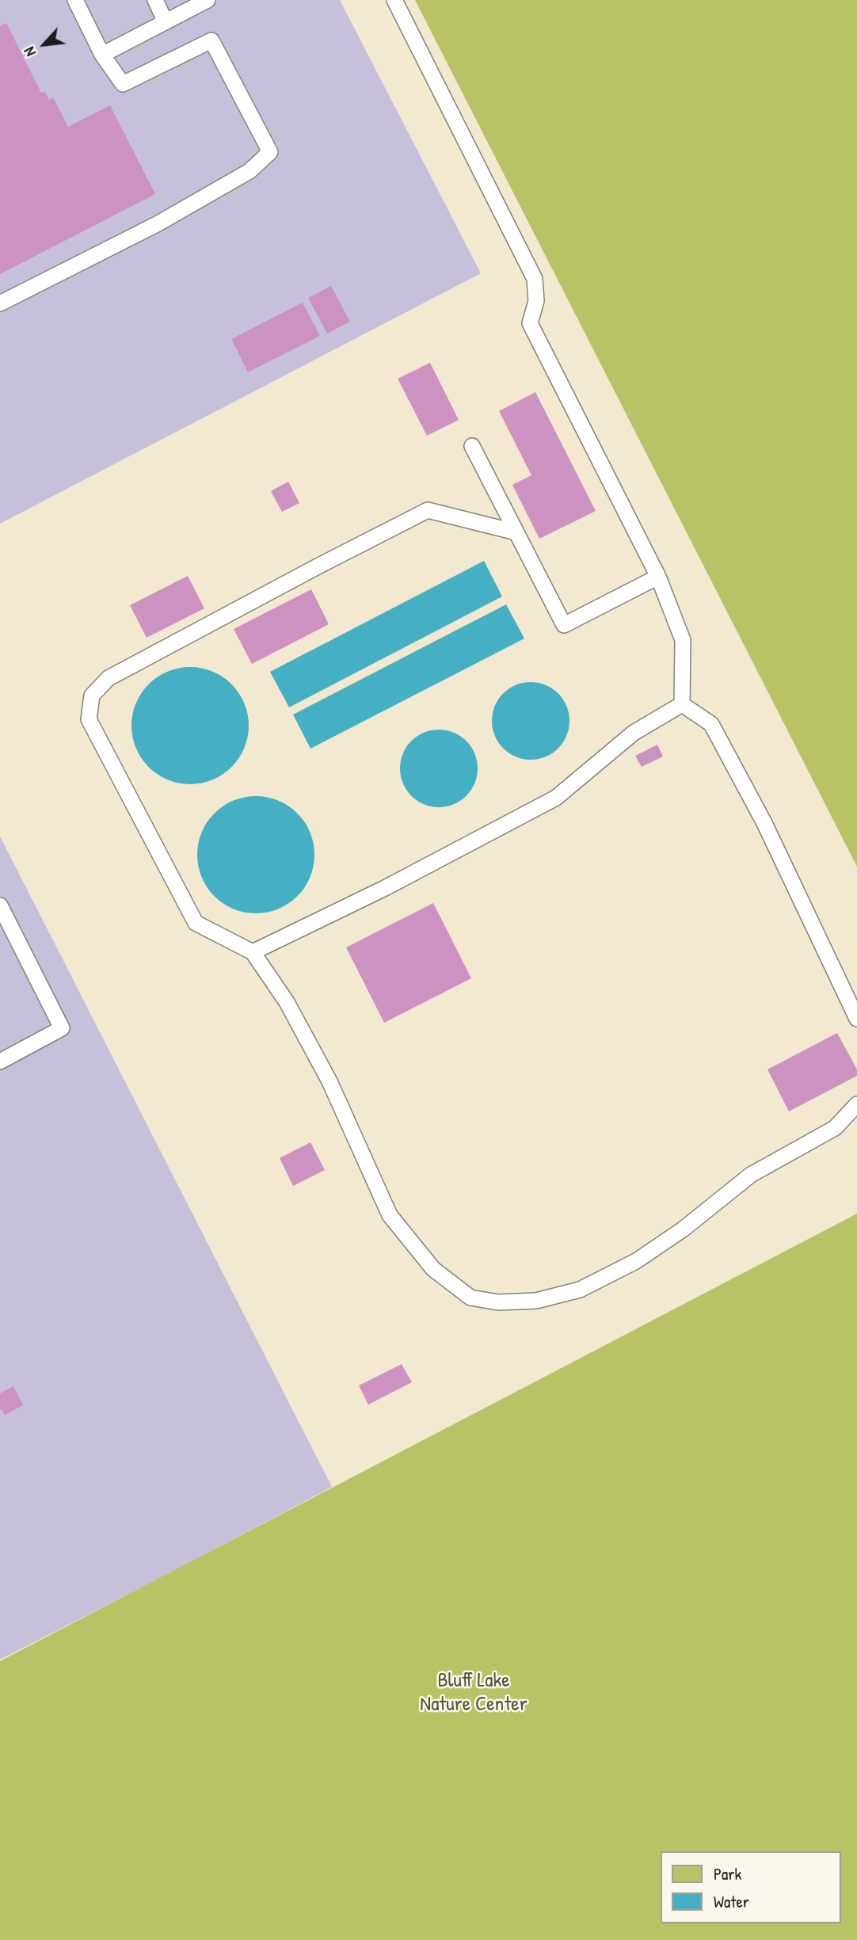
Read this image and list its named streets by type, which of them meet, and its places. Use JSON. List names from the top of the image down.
{
  "parks": ["Bluff Lake Nature Center"],
  "legend": ["Park", "Water"],
  "north": "bottom left"
}
